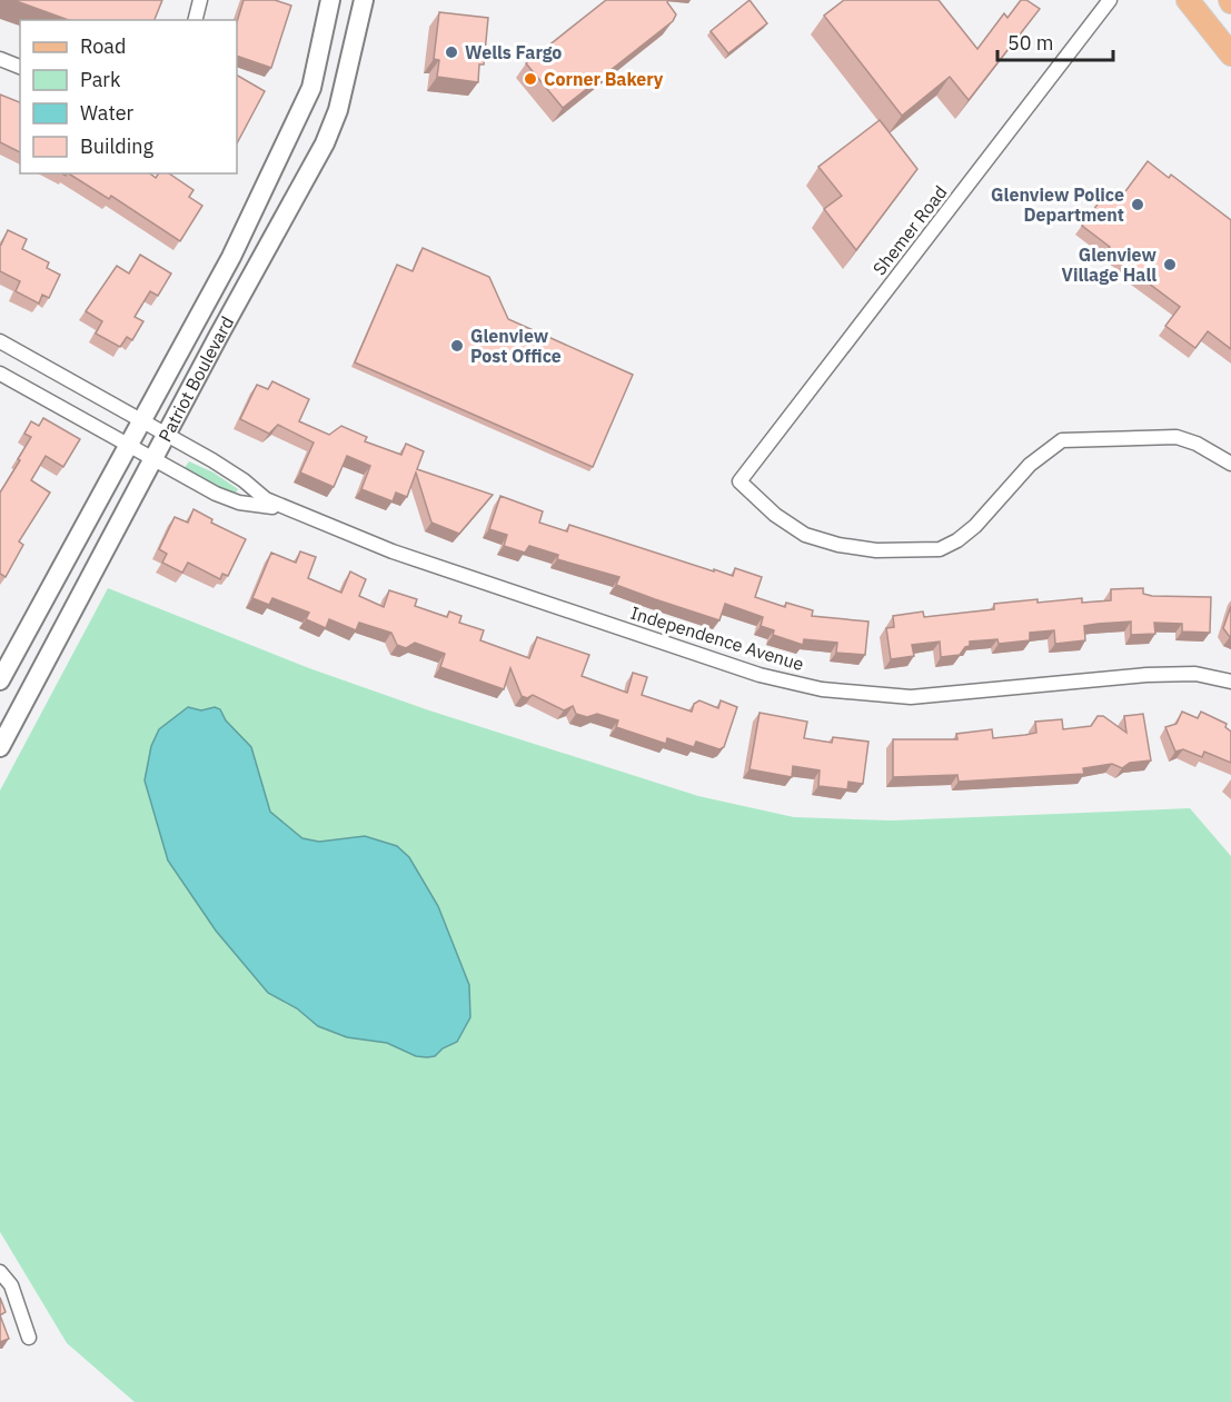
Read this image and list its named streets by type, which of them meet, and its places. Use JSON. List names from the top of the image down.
{
  "streets": {
    "main road": ["Patriot Boulevard"],
    "street": ["Shemer Road", "Independence Avenue"]
  },
  "crossings": [
    ["Patriot Boulevard", "Independence Avenue"]
  ],
  "places": [
    "Wells Fargo",
    "Corner Bakery",
    "Glenview Police Department",
    "Glenview Village Hall",
    "Glenview Post Office"
  ],
  "legend": [
    "Road",
    "Park",
    "Water",
    "Building"
  ],
  "scale_bar": "50 m"
}
